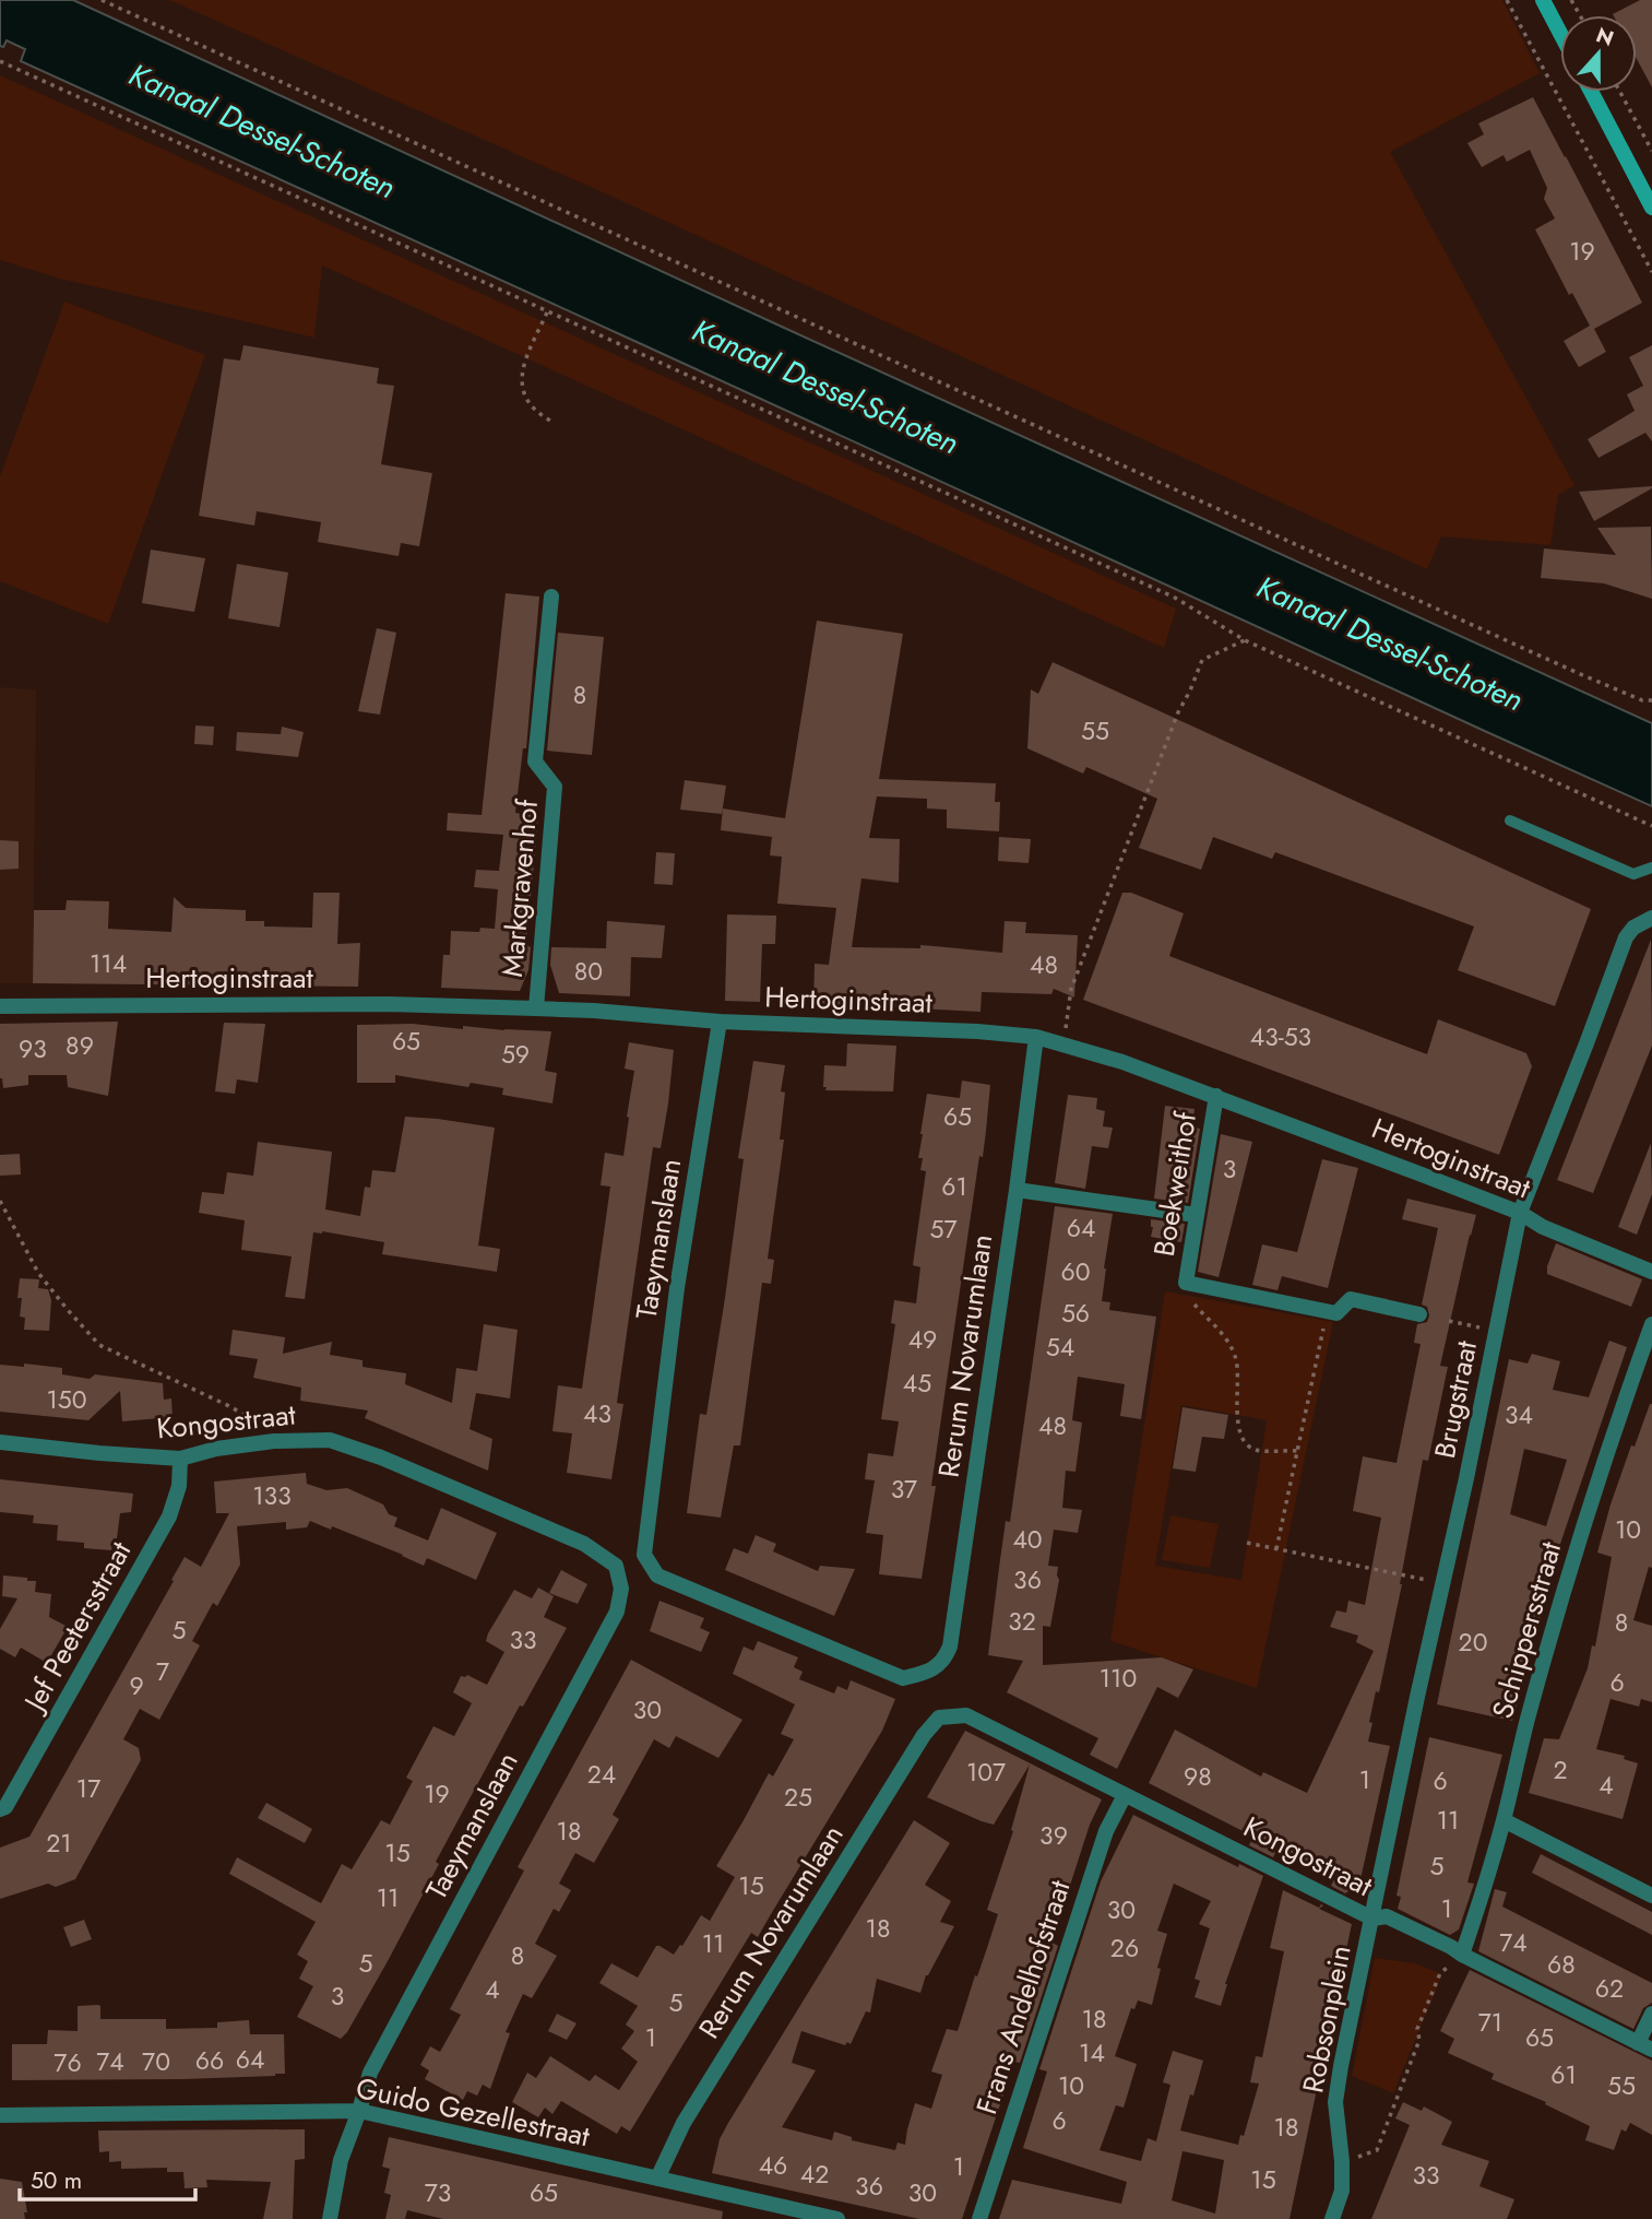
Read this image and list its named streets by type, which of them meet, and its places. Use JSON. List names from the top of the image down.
{
  "streets": {
    "street": [
      "Markgravenhof",
      "Hertoginstraat",
      "Boekweithof",
      "Taeymanslaan",
      "Rerum Novarumlaan",
      "Brugstraat",
      "Kongostraat",
      "Jef Peetersstraat",
      "Schippersstraat",
      "Frans Andelhofstraat",
      "Robsonplein",
      "Guido Gezellestraat"
    ]
  },
  "crossings": [
    ["Markgravenhof", "Hertoginstraat"],
    ["Hertoginstraat", "Boekweithof"],
    ["Hertoginstraat", "Taeymanslaan"],
    ["Hertoginstraat", "Rerum Novarumlaan"],
    ["Hertoginstraat", "Brugstraat"],
    ["Taeymanslaan", "Rerum Novarumlaan"],
    ["Taeymanslaan", "Kongostraat"],
    ["Taeymanslaan", "Guido Gezellestraat"],
    ["Rerum Novarumlaan", "Kongostraat"],
    ["Rerum Novarumlaan", "Guido Gezellestraat"],
    ["Brugstraat", "Kongostraat"],
    ["Brugstraat", "Robsonplein"],
    ["Kongostraat", "Jef Peetersstraat"],
    ["Kongostraat", "Schippersstraat"],
    ["Kongostraat", "Frans Andelhofstraat"],
    ["Kongostraat", "Robsonplein"]
  ],
  "water": ["Kanaal Dessel-Schoten"],
  "house_numbers": [
    "19",
    "8",
    "55",
    "114",
    "48",
    "80",
    "43-53",
    "65",
    "89",
    "93",
    "59",
    "65",
    "3",
    "61",
    "64",
    "57",
    "60",
    "56",
    "49",
    "54",
    "45",
    "150",
    "43",
    "34",
    "48",
    "37",
    "133",
    "10",
    "40",
    "36",
    "32",
    "8",
    "5",
    "33",
    "20",
    "7",
    "110",
    "6",
    "9",
    "30",
    "2",
    "107",
    "24",
    "98",
    "1",
    "6",
    "4",
    "17",
    "19",
    "25",
    "11",
    "18",
    "39",
    "21",
    "15",
    "5",
    "15",
    "11",
    "1",
    "30",
    "18",
    "74",
    "11",
    "26",
    "8",
    "5",
    "68",
    "62",
    "4",
    "3",
    "5",
    "18",
    "71",
    "1",
    "65",
    "14",
    "64",
    "66",
    "74",
    "70",
    "76",
    "61",
    "10",
    "55",
    "6",
    "18",
    "46",
    "1",
    "42",
    "33",
    "15",
    "36",
    "73",
    "65",
    "30"
  ],
  "scale_bar": "50 m",
  "north": "top"
}
